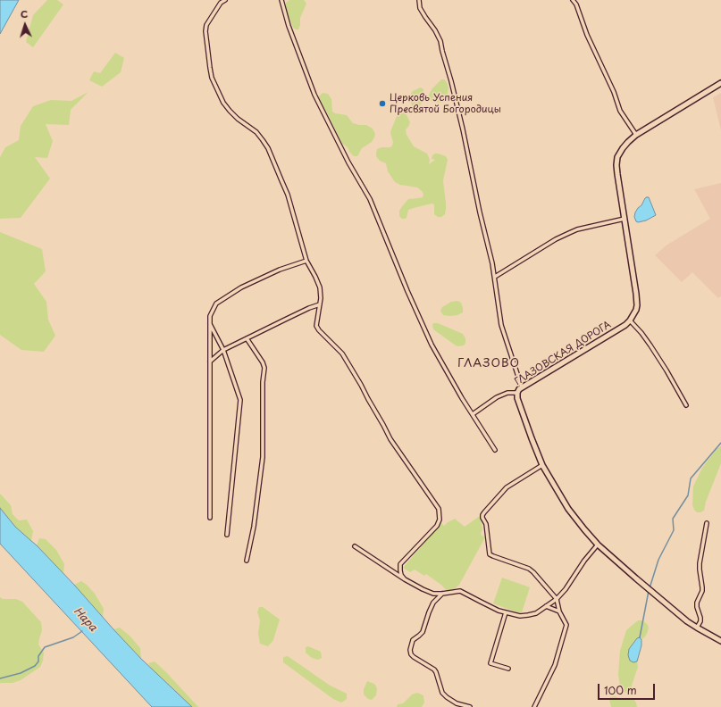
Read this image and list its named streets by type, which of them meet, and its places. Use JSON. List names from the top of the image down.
{
  "streets": {
    "street": ["ГЛАЗОВСКАЯ ДОРОГА"]
  },
  "districts": ["ГЛАЗОВО"],
  "water": ["Нара"],
  "places": ["Церковь Успения Пресвятой Богородицы"],
  "scale_bar": "100 m",
  "north": "top"
}
